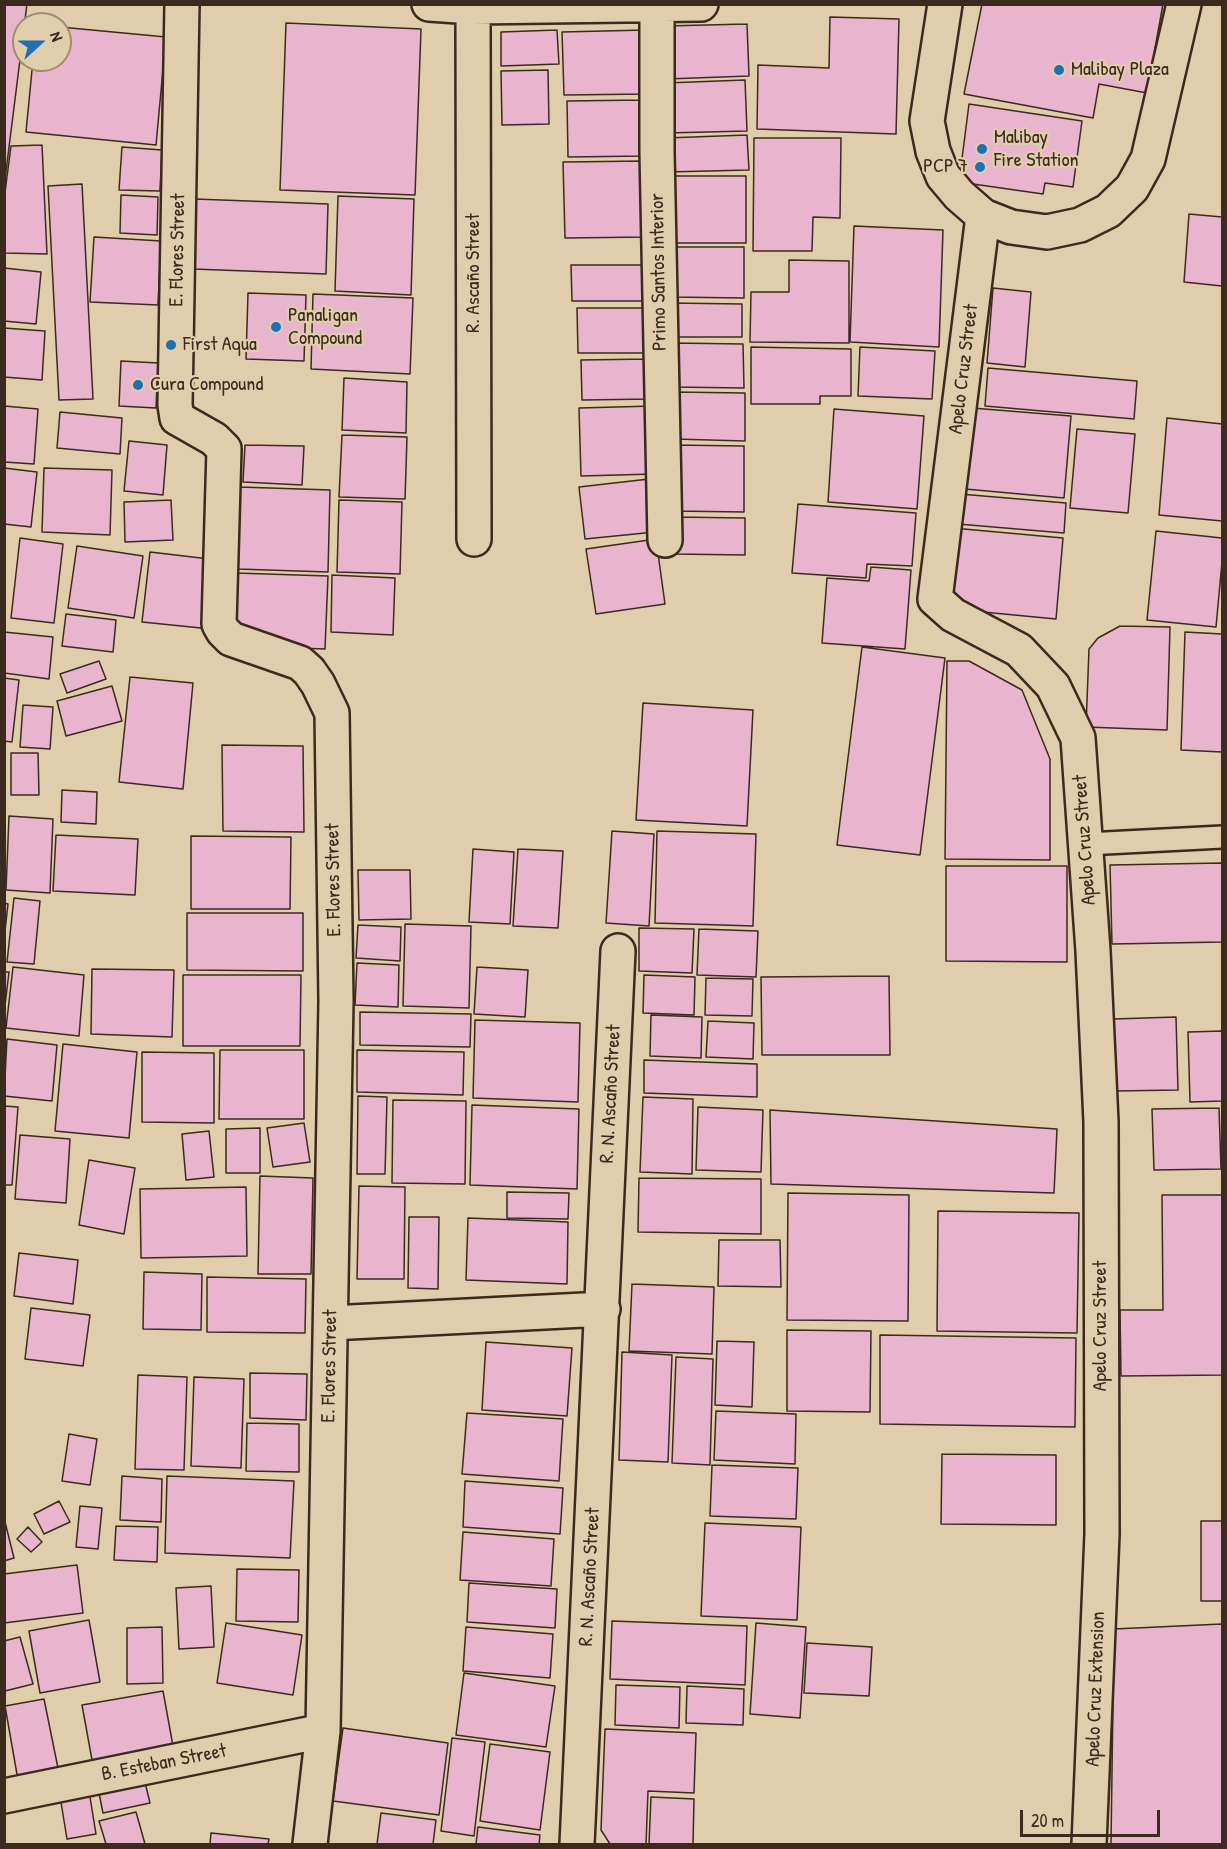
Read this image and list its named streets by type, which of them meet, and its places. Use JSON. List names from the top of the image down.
{
  "streets": {
    "street": [
      "E. Flores Street",
      "Primo Santos Interior",
      "R. Ascaño Street",
      "Apelo Cruz Street",
      "R. N. Ascaño Street",
      "Apelo Cruz Extension",
      "B. Esteban Street"
    ]
  },
  "crossings": [
    ["E. Flores Street", "B. Esteban Street"],
    ["Apelo Cruz Street", "Apelo Cruz Extension"]
  ],
  "places": [
    "Malibay Plaza",
    "Malibay Fire Station",
    "PCP 7",
    "Panaligan Compound",
    "First Aqua",
    "Cura Compound"
  ],
  "scale_bar": "20 m",
  "north": "right"
}
